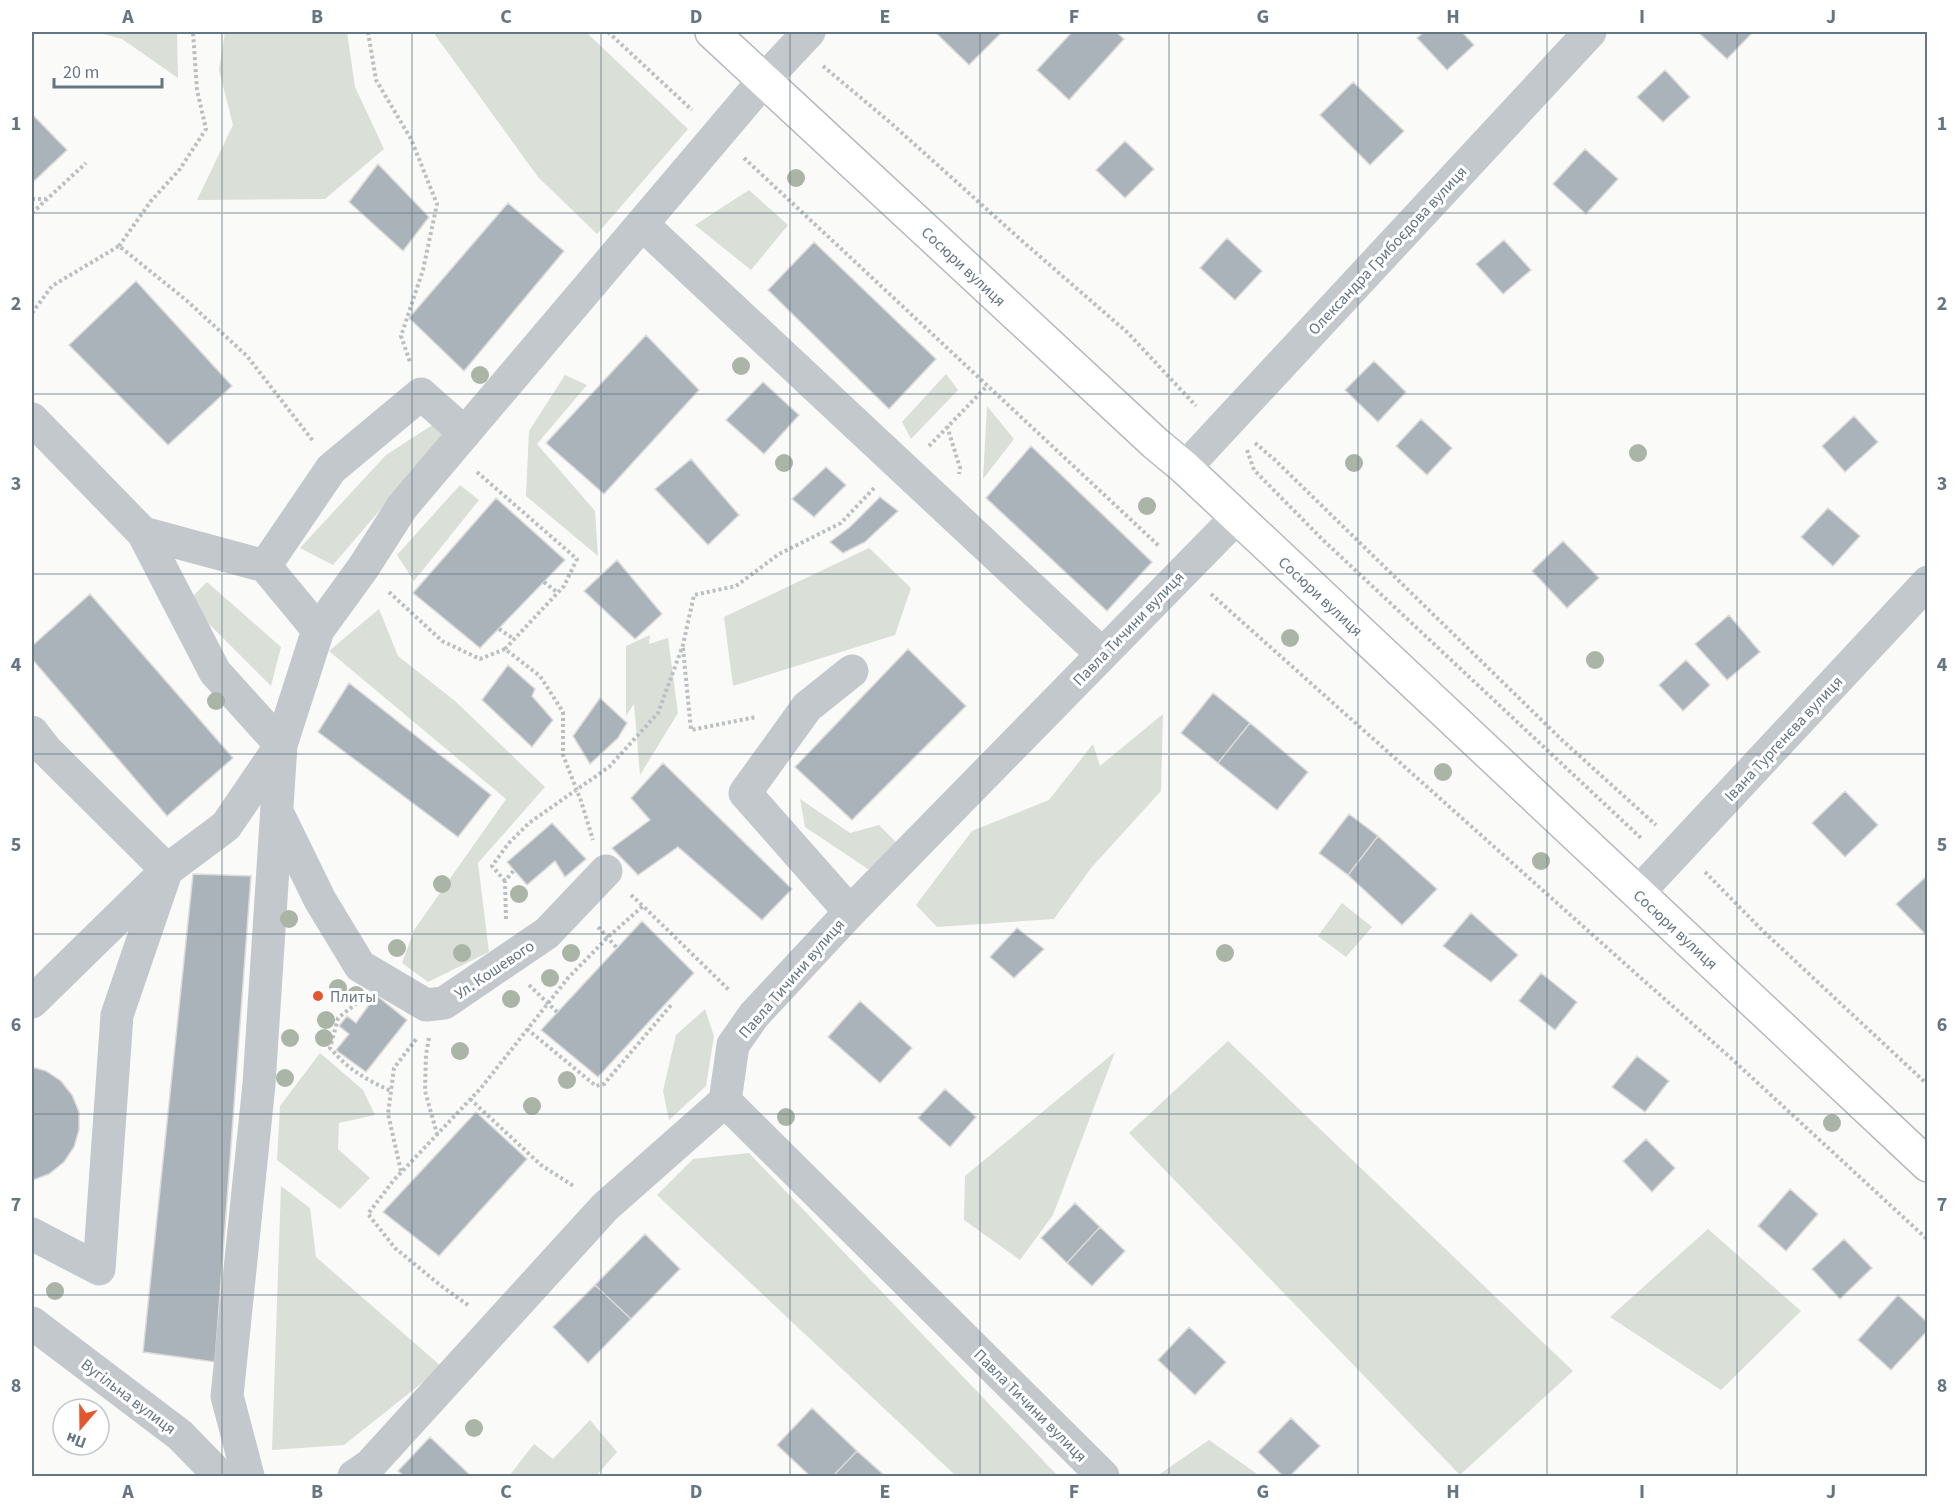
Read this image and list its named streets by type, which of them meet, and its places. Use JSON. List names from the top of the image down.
{
  "streets": {
    "main road": ["Сосюри вулиця"],
    "street": [
      "Олександра Грибоєдова вулиця",
      "Павла Тичини вулиця",
      "Івана Тургенєва вулиця",
      "Ул. Кошевого",
      "Вугільна вулиця"
    ]
  },
  "crossings": [
    ["Олександра Грибоєдова вулиця", "Сосюри вулиця"],
    ["Сосюри вулиця", "Павла Тичини вулиця"],
    ["Сосюри вулиця", "Івана Тургенєва вулиця"]
  ],
  "places": ["Плиты"],
  "scale_bar": "20 m",
  "north": "bottom",
  "grid": {
    "columns": [
      "A",
      "B",
      "C",
      "D",
      "E",
      "F",
      "G",
      "H",
      "I",
      "J"
    ],
    "rows": [
      "1",
      "2",
      "3",
      "4",
      "5",
      "6",
      "7",
      "8"
    ]
  }
}
